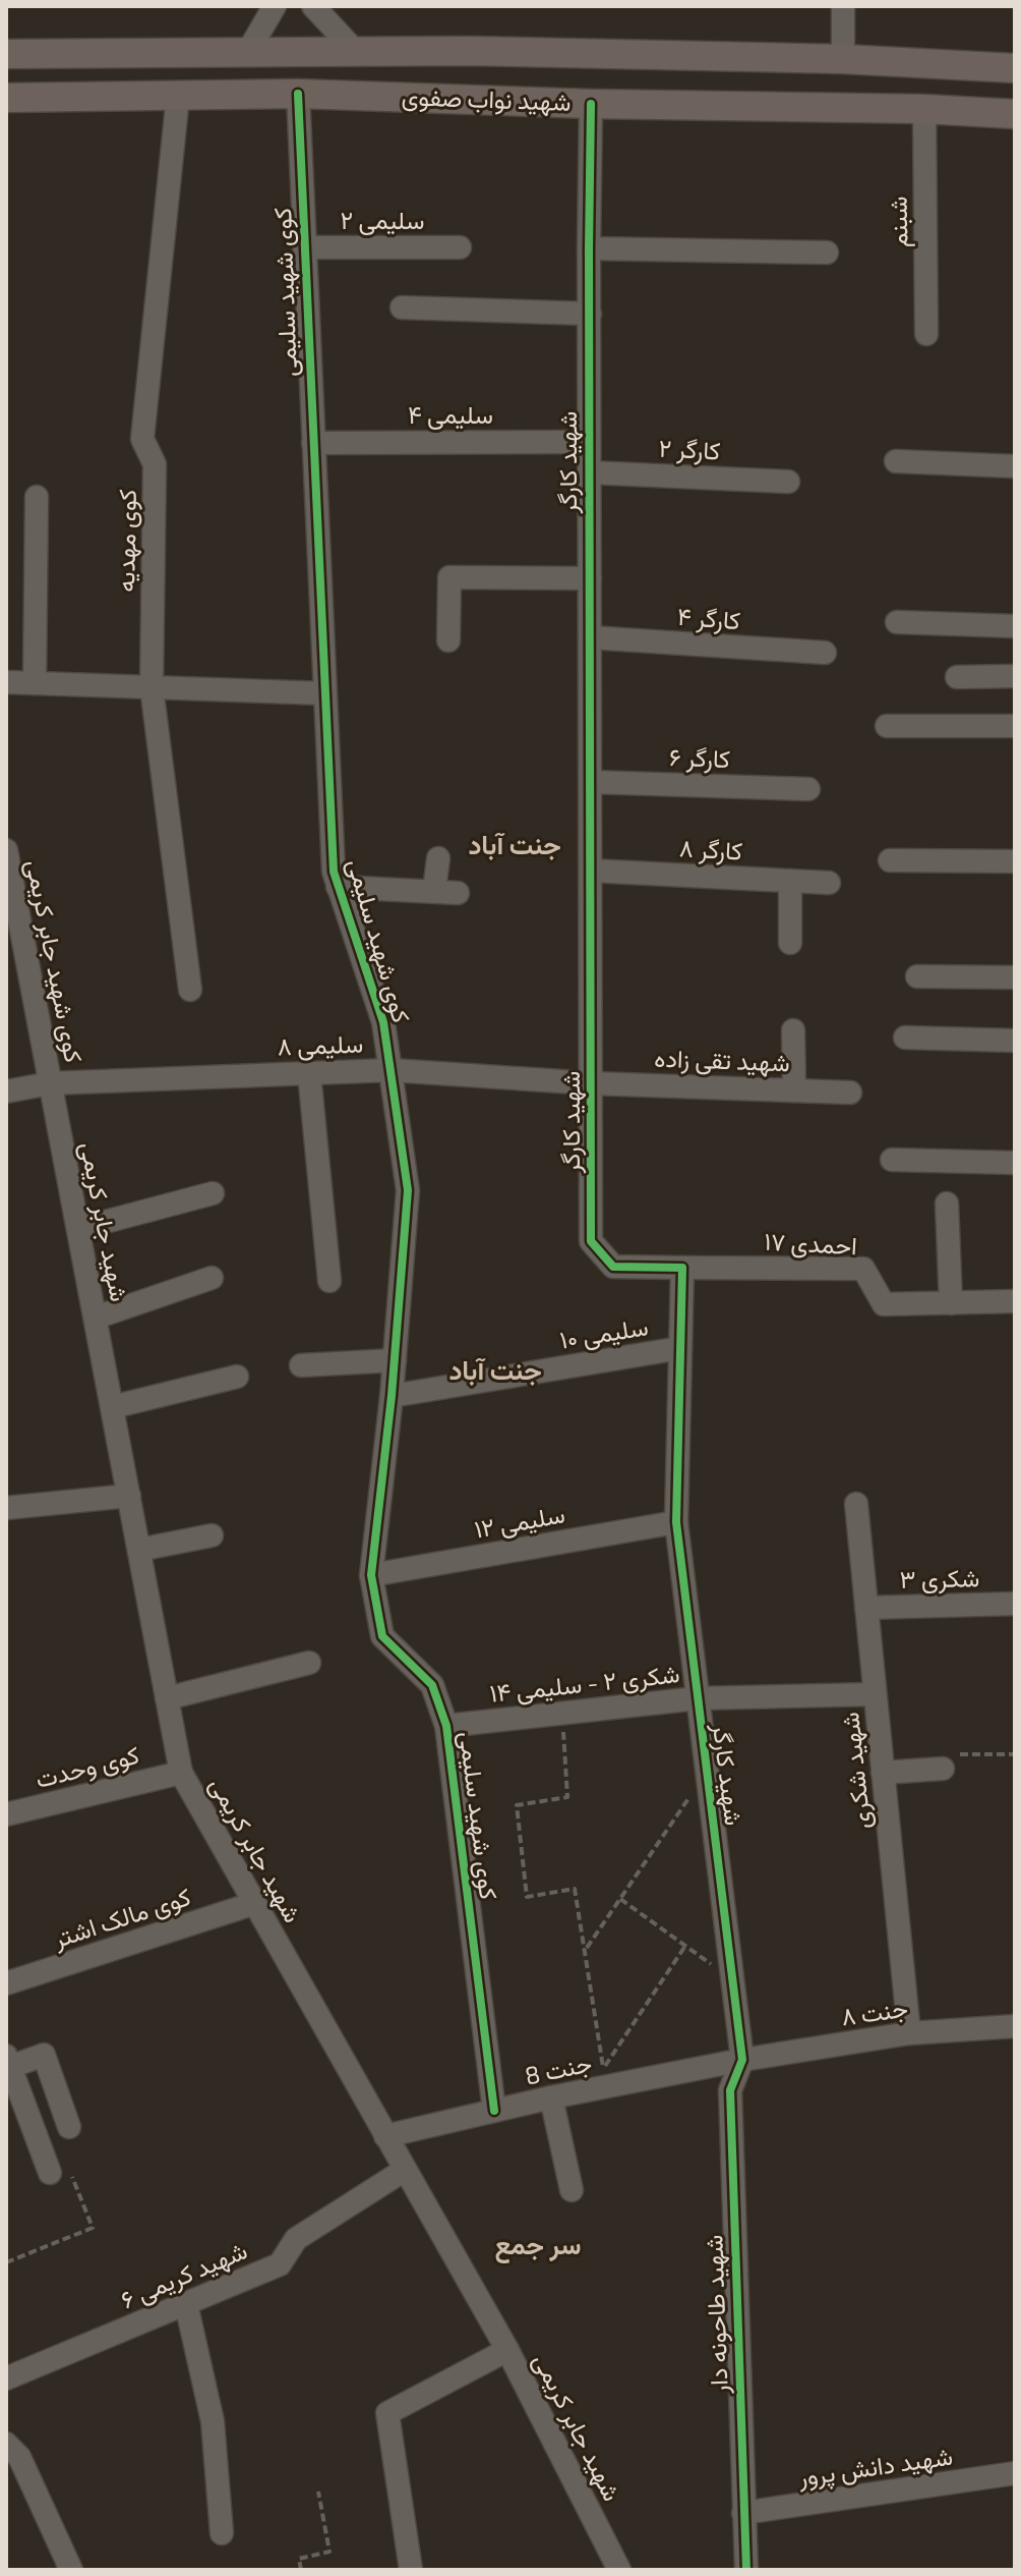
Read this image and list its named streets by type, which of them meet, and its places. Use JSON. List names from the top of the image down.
{
  "streets": {
    "main road": ["شهید نواب صفوی"],
    "street": [
      "سلیمی ۲",
      "شبنم",
      "کوی شهید سلیمی",
      "سلیمی ۴",
      "کارگر ۲",
      "شهید کارگر",
      "کوی مهدیه",
      "کارگر ۴",
      "کارگر ۶",
      "کارگر ۸",
      "کوی شهید جابر کریمی",
      "سلیمی ۸",
      "شهید تقی زاده",
      "شهید جابر کریمی",
      "احمدی ۱۷",
      "سلیمی ۱۰",
      "سلیمی ۱۲",
      "شکری ۳",
      "شکری ۲ - سلیمی ۱۴",
      "کوی وحدت",
      "شهید شکری",
      "کوی مالک اشتر",
      "جنت ۸",
      "جنت 8",
      "شهید کریمی ۶",
      "شهيد طاحونه دار",
      "شهید دانش پرور"
    ]
  },
  "crossings": [
    ["شهید نواب صفوی", "شبنم"],
    ["شهید نواب صفوی", "کوی شهید سلیمی"],
    ["شهید نواب صفوی", "شهید کارگر"],
    ["شهید نواب صفوی", "کوی مهدیه"],
    ["سلیمی ۲", "کوی شهید سلیمی"],
    ["کوی شهید سلیمی", "سلیمی ۴"],
    ["کوی شهید سلیمی", "سلیمی ۸"],
    ["کوی شهید سلیمی", "سلیمی ۱۰"],
    ["کوی شهید سلیمی", "سلیمی ۱۲"],
    ["کوی شهید سلیمی", "شکری ۲ - سلیمی ۱۴"],
    ["کوی شهید سلیمی", "جنت 8"],
    ["سلیمی ۴", "شهید کارگر"],
    ["کارگر ۲", "شهید کارگر"],
    ["شهید کارگر", "کارگر ۴"],
    ["شهید کارگر", "کارگر ۶"],
    ["شهید کارگر", "کارگر ۸"],
    ["شهید کارگر", "سلیمی ۸"],
    ["شهید کارگر", "شهید تقی زاده"],
    ["شهید کارگر", "احمدی ۱۷"],
    ["شهید کارگر", "سلیمی ۱۰"],
    ["شهید کارگر", "سلیمی ۱۲"],
    ["شهید کارگر", "شکری ۲ - سلیمی ۱۴"],
    ["شهید کارگر", "جنت ۸"],
    ["شهید کارگر", "جنت 8"],
    ["شهید کارگر", "شهيد طاحونه دار"],
    ["کوی شهید جابر کریمی", "سلیمی ۸"],
    ["کوی شهید جابر کریمی", "شهید جابر کریمی"],
    ["سلیمی ۸", "شهید تقی زاده"],
    ["سلیمی ۸", "شهید جابر کریمی"],
    ["شهید جابر کریمی", "کوی وحدت"],
    ["شهید جابر کریمی", "کوی مالک اشتر"],
    ["شهید جابر کریمی", "جنت 8"],
    ["شهید جابر کریمی", "شهید کریمی ۶"],
    ["شکری ۳", "شهید شکری"],
    ["شکری ۲ - سلیمی ۱۴", "شهید شکری"],
    ["شهید شکری", "جنت ۸"],
    ["جنت ۸", "جنت 8"],
    ["جنت ۸", "شهيد طاحونه دار"],
    ["جنت 8", "شهيد طاحونه دار"],
    ["شهيد طاحونه دار", "شهید دانش پرور"]
  ],
  "districts": ["جنت آباد", "جنت آباد", "سر جمع"]
}
